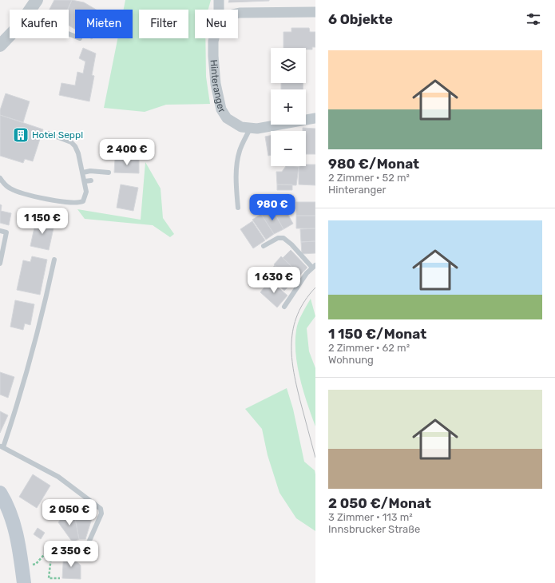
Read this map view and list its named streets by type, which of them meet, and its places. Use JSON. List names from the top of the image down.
{
  "streets": {
    "street": ["Hinteranger"]
  },
  "places": {
    "building": ["Hotel Seppl"]
  },
  "page": {
    "heading": "6 Objekte",
    "chip": [
      "Kaufen",
      "Mieten",
      "Filter",
      "Neu"
    ],
    "list": [
      {
        "name": "980 €/Monat",
        "note": "2 Zimmer · 52 m² · Hinteranger"
      },
      {
        "name": "1 150 €/Monat",
        "note": "2 Zimmer · 62 m² · Wohnung"
      },
      {
        "name": "2 050 €/Monat",
        "note": "3 Zimmer · 113 m² · Innsbrucker Straße"
      }
    ],
    "map_buttons": ["+", "−"],
    "price": [
      "2 400 €",
      "980 €",
      "1 150 €",
      "1 630 €",
      "2 050 €",
      "2 350 €"
    ]
  }
}
